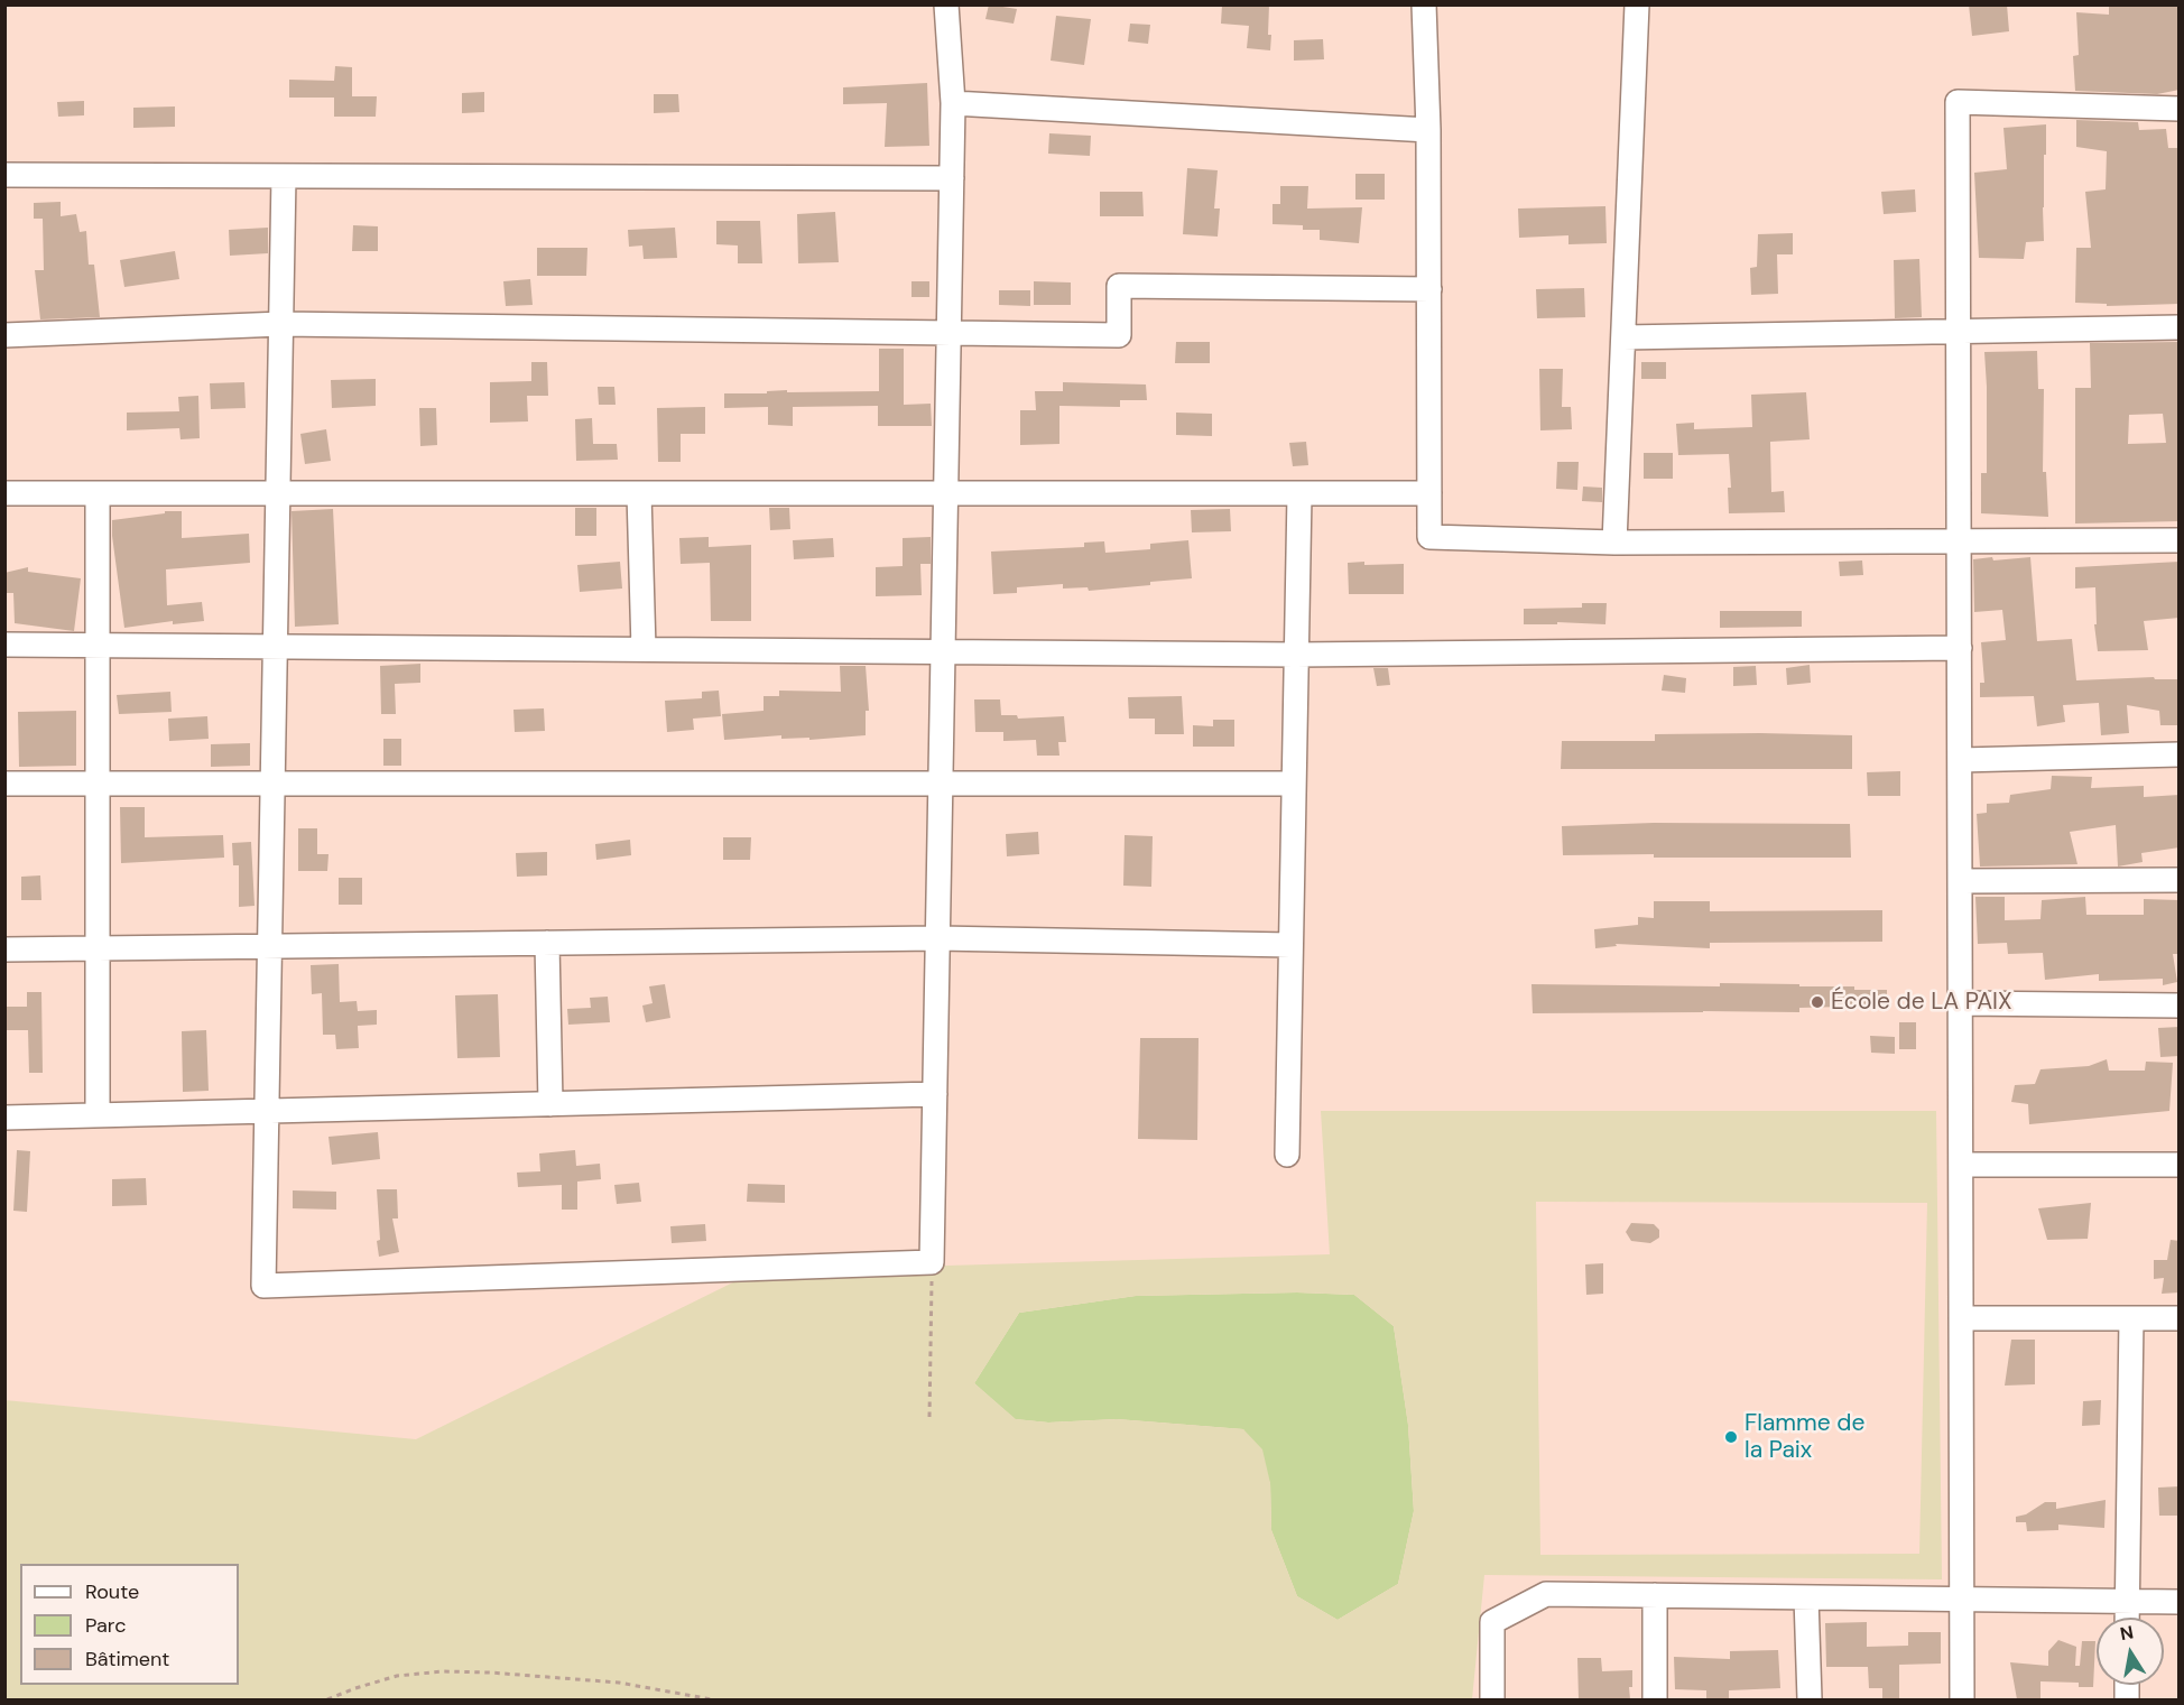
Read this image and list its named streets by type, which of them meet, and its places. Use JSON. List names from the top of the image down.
{
  "places": ["École de LA PAIX", "Flamme de la Paix"],
  "legend": ["Route", "Parc", "Bâtiment"],
  "north": "top"
}
